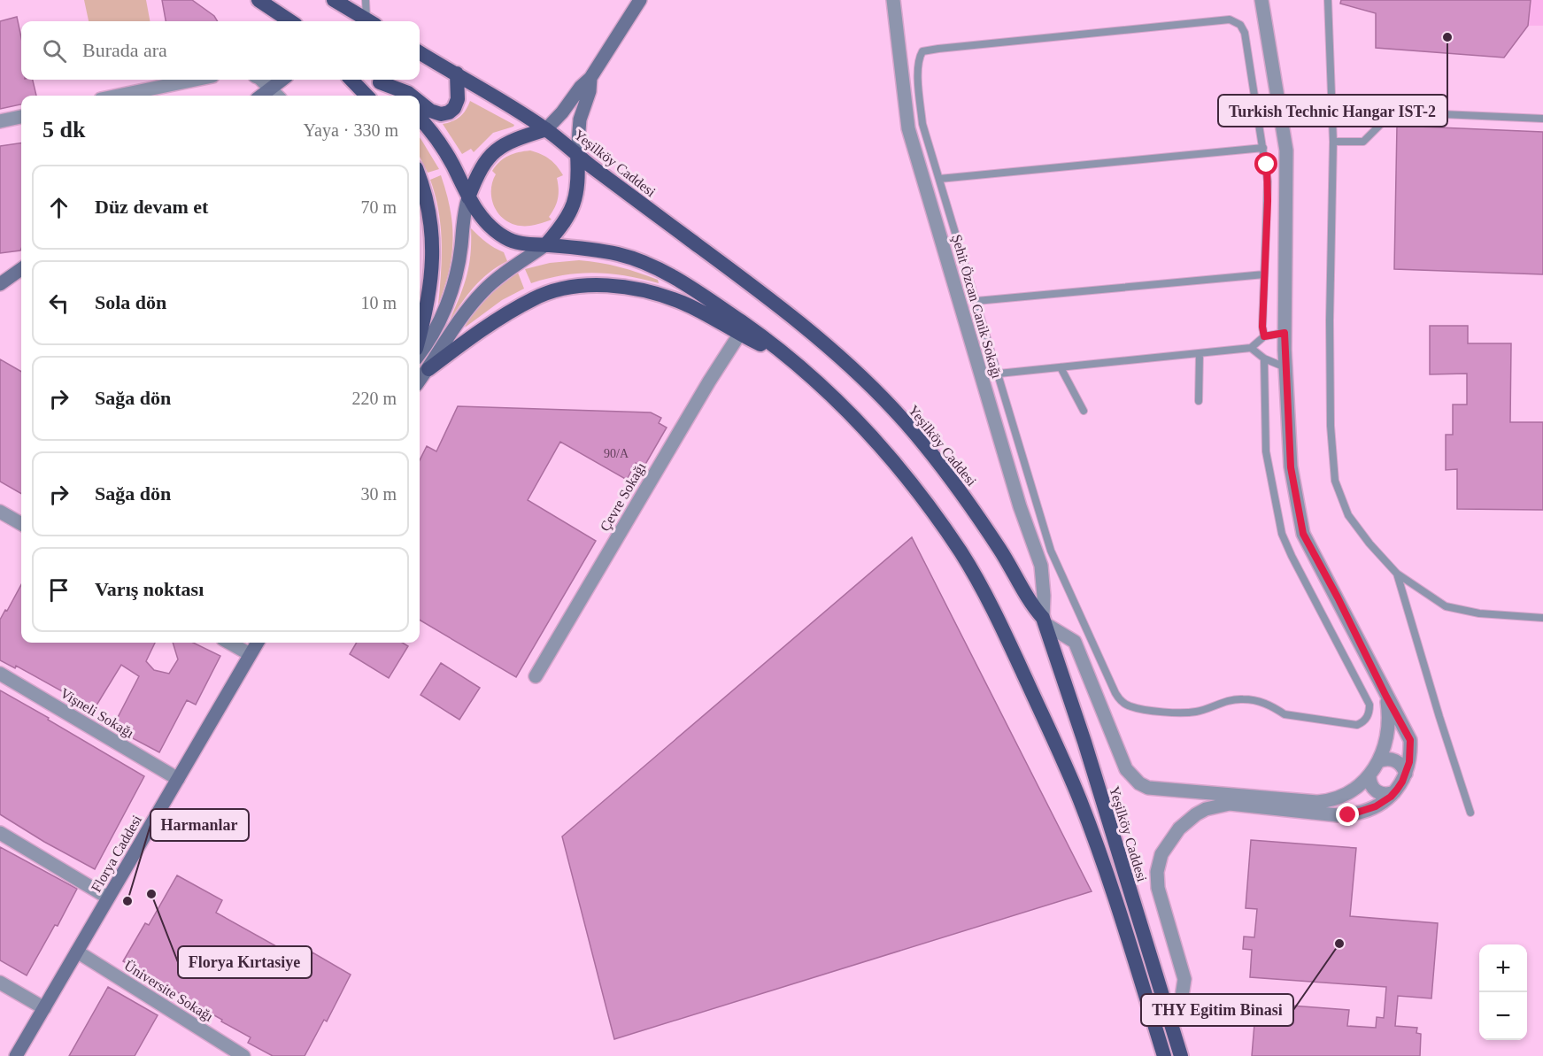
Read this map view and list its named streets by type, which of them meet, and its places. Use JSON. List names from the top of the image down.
{
  "streets": {
    "highway": ["Yeşilköy Caddesi"],
    "main road": ["Florya Caddesi"],
    "street": [
      "Şehit Özcan Canik Sokağı",
      "Çevre Sokağı",
      "Vişneli Sokağı",
      "Üniversite Sokağı"
    ]
  },
  "crossings": [
    ["Yeşilköy Caddesi", "Şehit Özcan Canik Sokağı"],
    ["Vişneli Sokağı", "Florya Caddesi"],
    ["Florya Caddesi", "Üniversite Sokağı"]
  ],
  "places": [
    "Turkish Technic Hangar IST-2",
    "Florya Kırtasiye",
    "Harmanlar",
    "THY Egitim Binasi"
  ],
  "house_numbers": ["90/A"],
  "page": {
    "search": "Burada ara",
    "heading": ["5 dk", "Yaya · 330 m"],
    "list": [
      ["Düz devam et", "70 m"],
      ["Sola dön", "10 m"],
      ["Sağa dön", "220 m"],
      ["Sağa dön", "30 m"],
      "Varış noktası"
    ],
    "map_buttons": ["+", "−"]
  }
}
